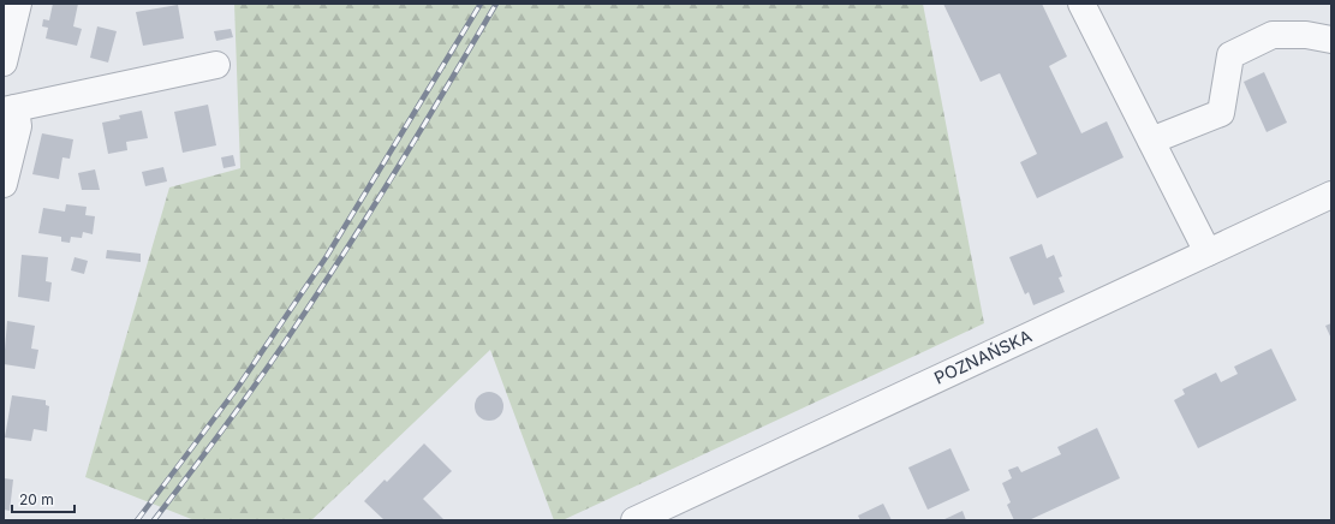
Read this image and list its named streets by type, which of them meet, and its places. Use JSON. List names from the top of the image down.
{
  "streets": {
    "street": ["POZNAŃSKA"]
  },
  "scale_bar": "20 m"
}
